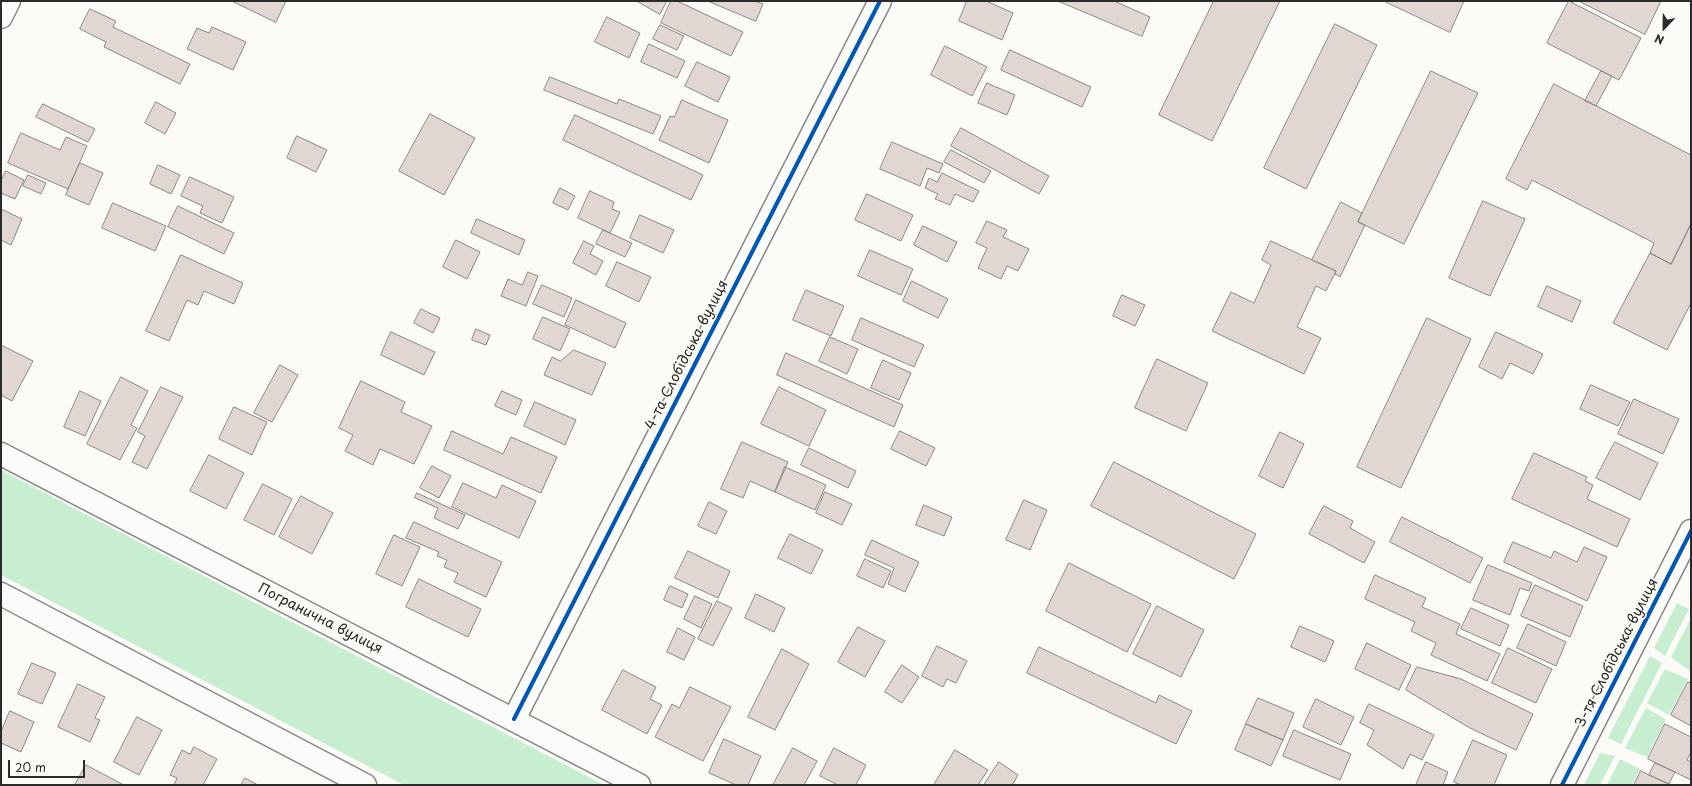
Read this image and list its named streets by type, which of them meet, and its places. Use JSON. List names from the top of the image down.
{
  "streets": {
    "main road": ["4-та Слобідська вулиця", "Погранична вулиця", "3-тя Слобідська вулиця"]
  },
  "crossings": [
    ["4-та Слобідська вулиця", "Погранична вулиця"]
  ],
  "scale_bar": "20 m",
  "north": "bottom"
}
